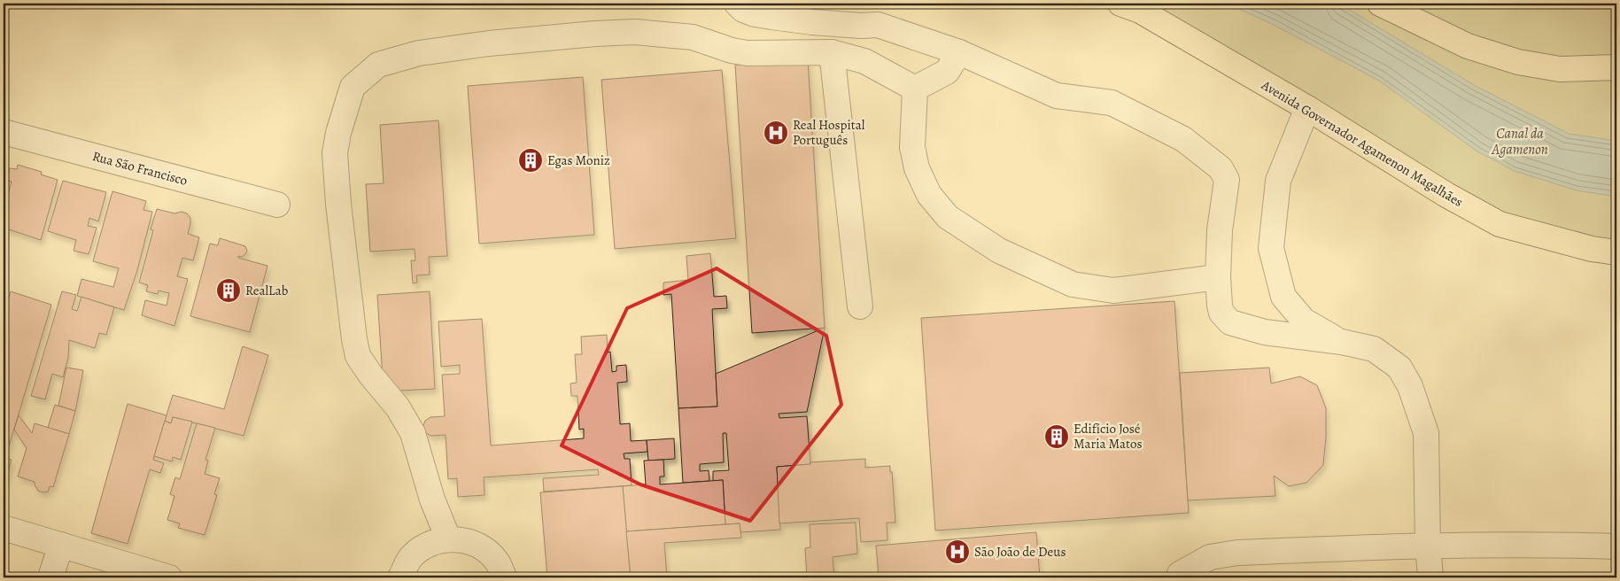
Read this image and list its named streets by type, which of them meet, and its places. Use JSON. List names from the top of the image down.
{
  "streets": {
    "main road": ["Avenida Governador Agamenon Magalhães"],
    "street": ["Rua São Francisco"]
  },
  "water": ["Canal da Agamenon"],
  "places": {
    "hospital": ["Real Hospital Português", "São João de Deus"],
    "building": ["Egas Moniz", "RealLab", "Edifício José Maria Matos"]
  }
}
